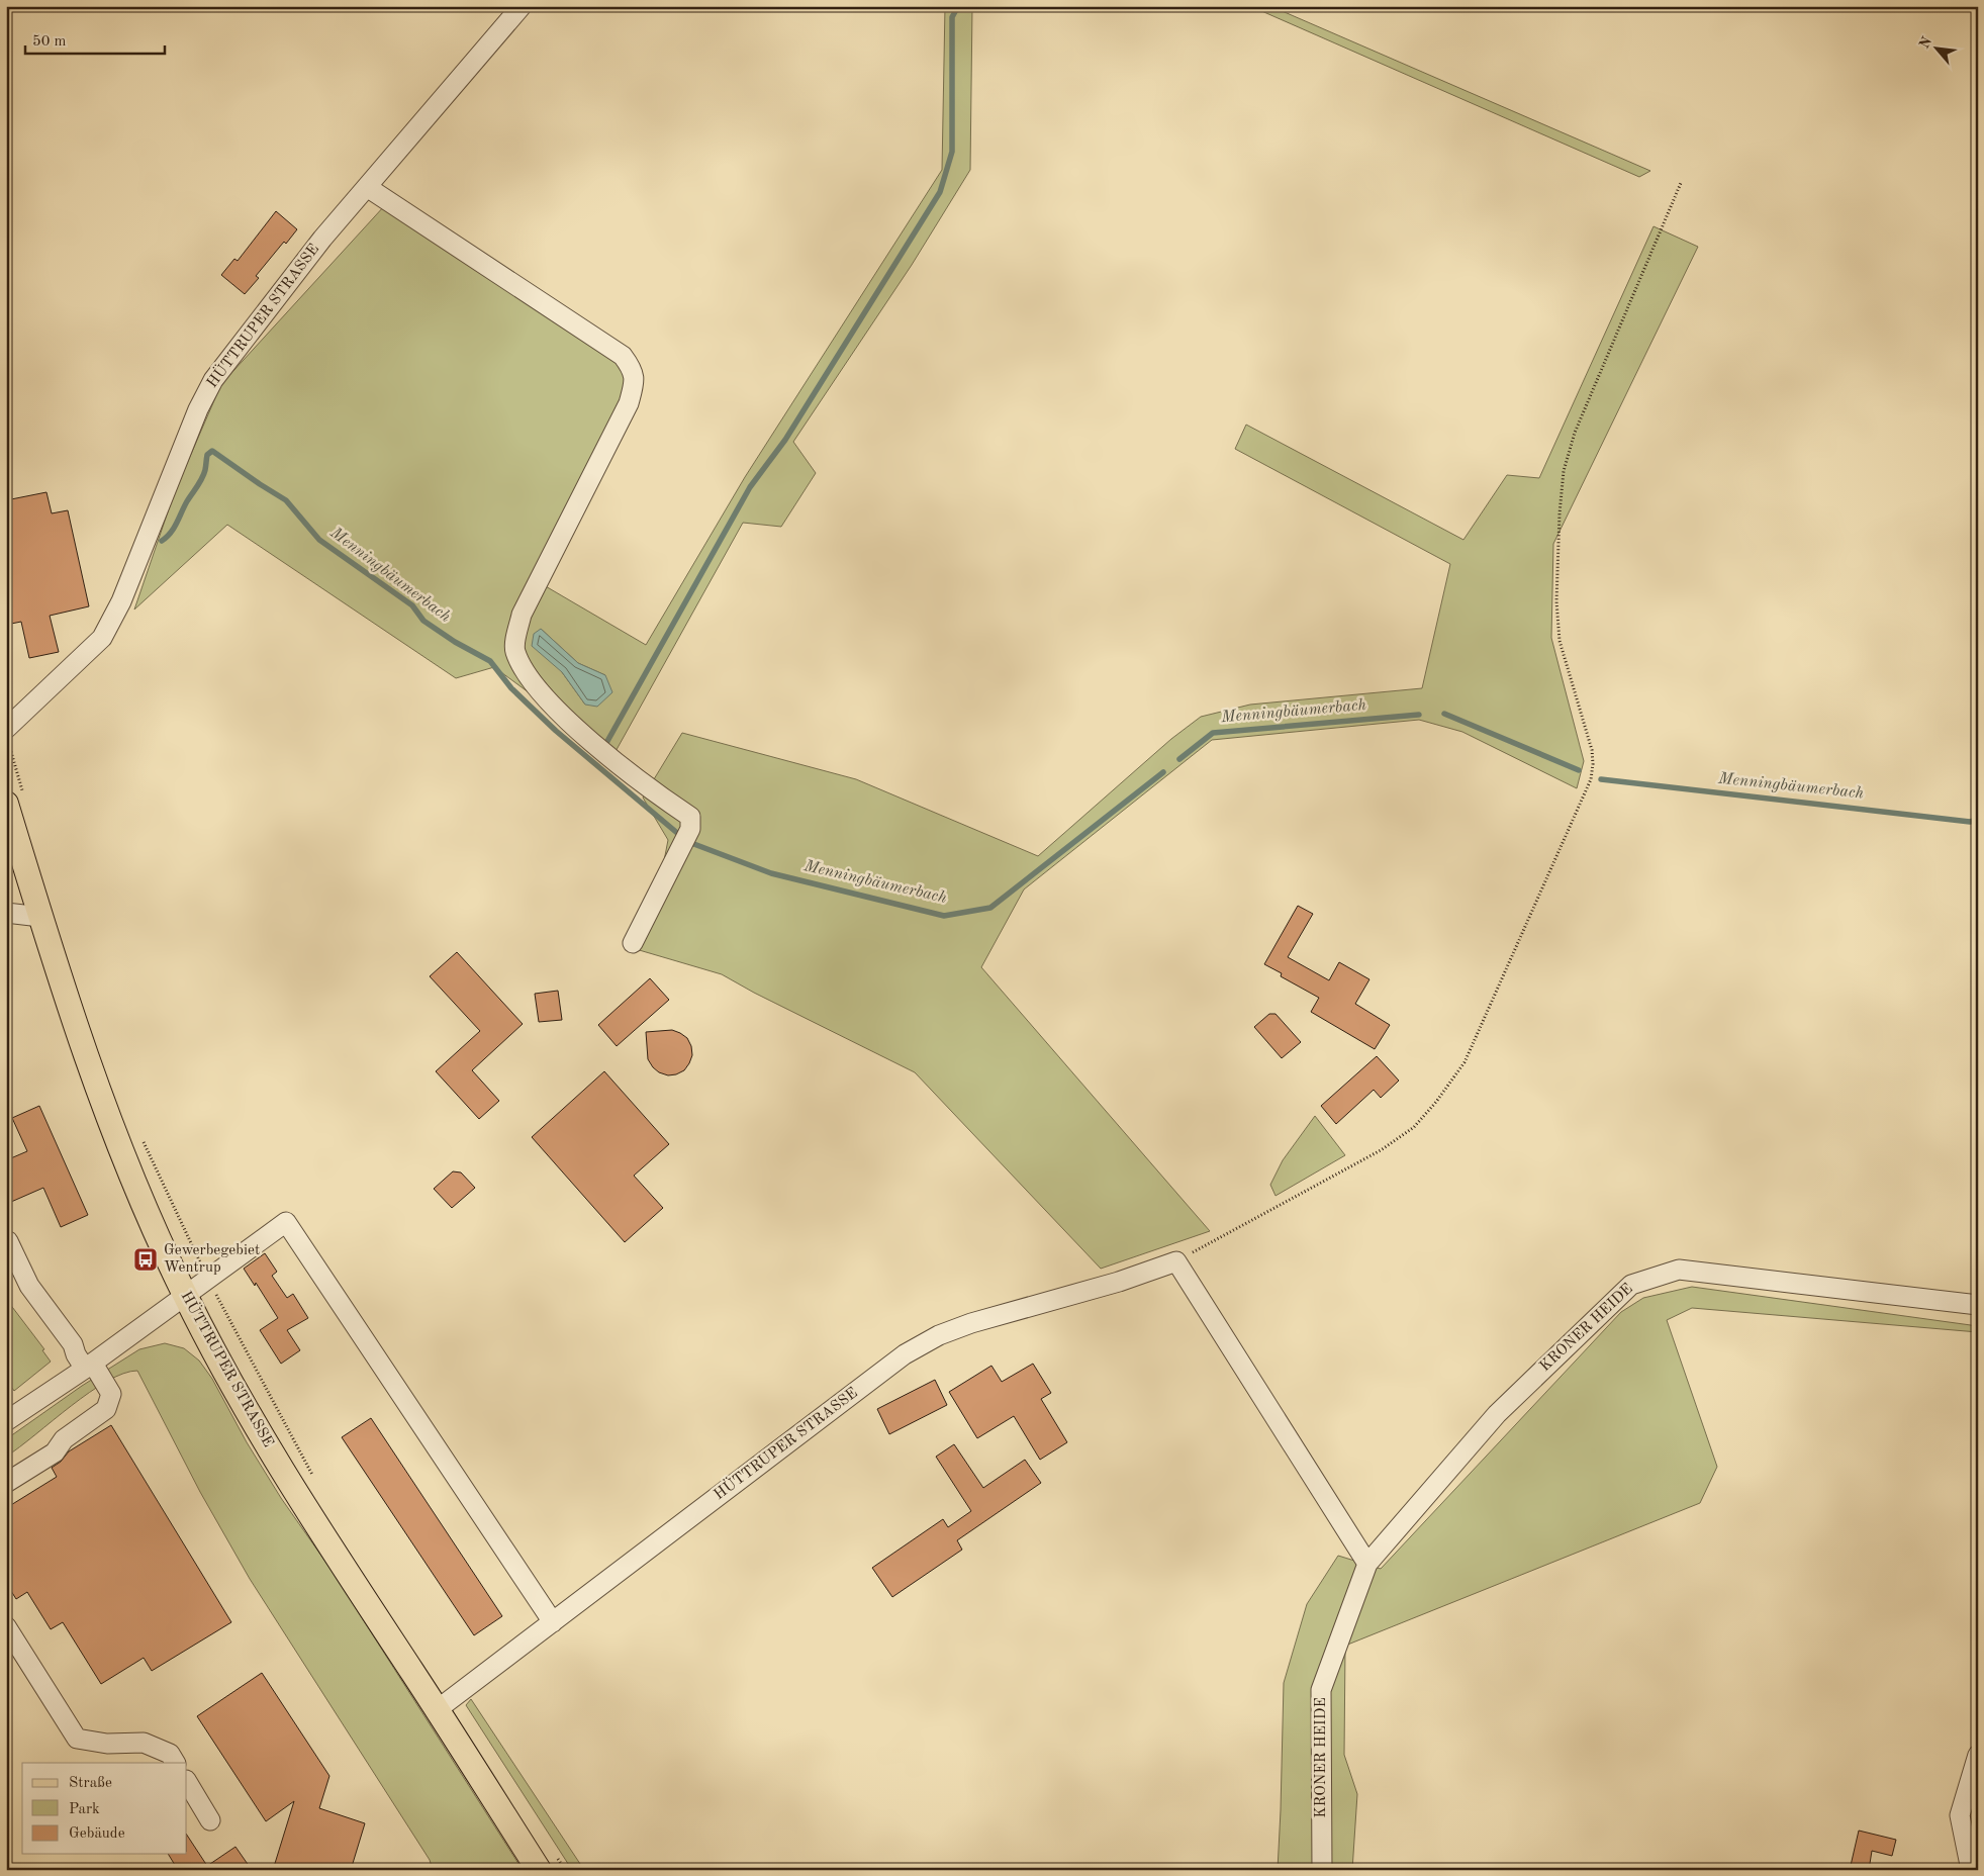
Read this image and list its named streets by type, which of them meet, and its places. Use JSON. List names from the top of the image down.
{
  "streets": {
    "main road": ["HÜTTRUPER STRASSE"],
    "street": ["KRONER HEIDE"]
  },
  "water": ["Menningbäumerbach"],
  "places": {
    "bus stop": ["Gewerbegebiet Wentrup"]
  },
  "legend": ["Straße", "Park", "Gebäude"],
  "scale_bar": "50 m",
  "north": "top left"
}
